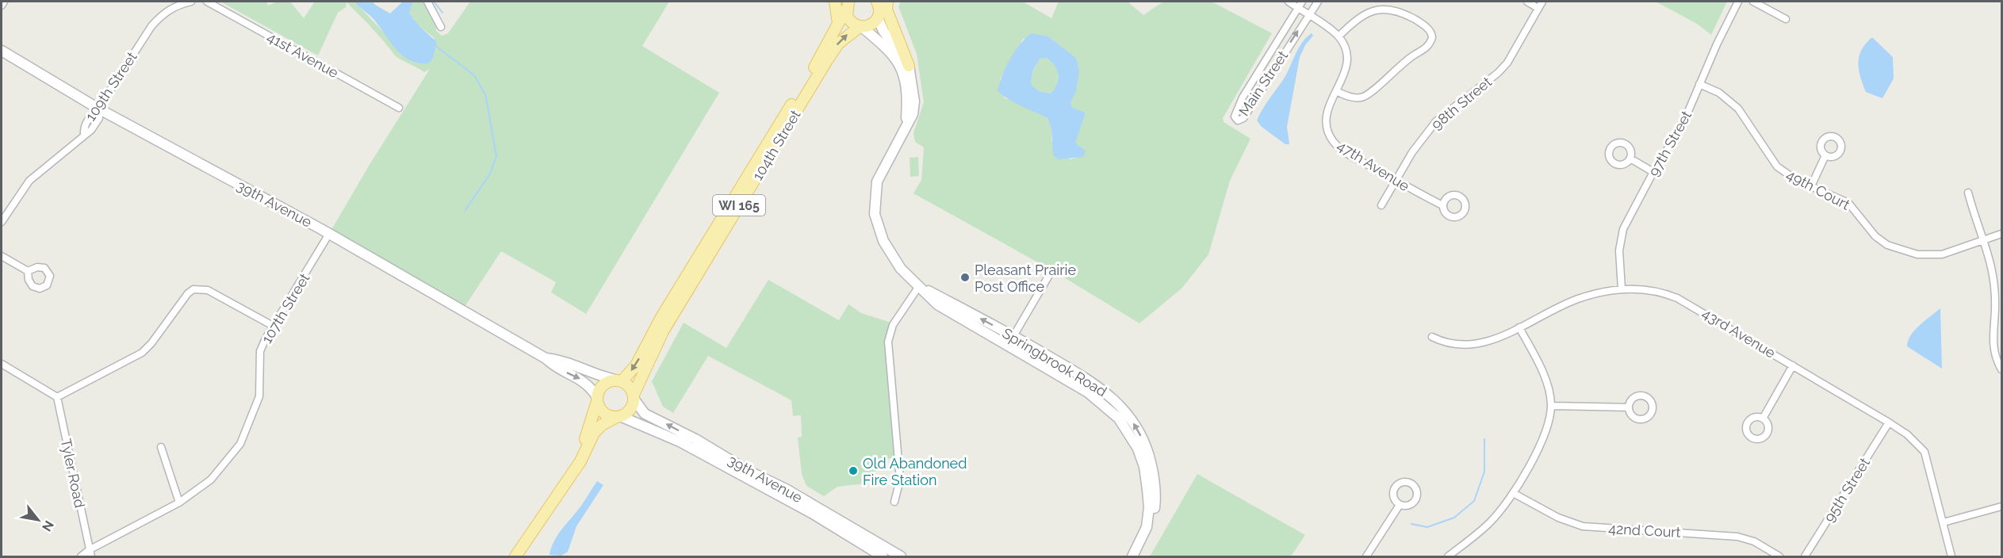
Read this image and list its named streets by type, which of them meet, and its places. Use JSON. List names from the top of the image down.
{
  "streets": {
    "main road": [
      "104th Street",
      "39th Avenue",
      "WI 165",
      "Springbrook Road"
    ],
    "street": [
      "41st Avenue",
      "Main Street",
      "109th Street",
      "98th Street",
      "97th Street",
      "47th Avenue",
      "49th Court",
      "107th Street",
      "43rd Avenue",
      "Tyler Road",
      "95th Street",
      "42nd Court"
    ]
  },
  "crossings": [
    ["109th Street", "39th Avenue"],
    ["98th Street", "47th Avenue"],
    ["97th Street", "49th Court"],
    ["97th Street", "43rd Avenue"],
    ["104th Street", "39th Avenue"],
    ["104th Street", "WI 165"],
    ["104th Street", "Springbrook Road"],
    ["39th Avenue", "WI 165"],
    ["39th Avenue", "107th Street"],
    ["WI 165", "Springbrook Road"],
    ["107th Street", "Tyler Road"],
    ["43rd Avenue", "95th Street"]
  ],
  "places": ["Pleasant Prairie Post Office", "Old Abandoned Fire Station"],
  "north": "bottom right"
}
